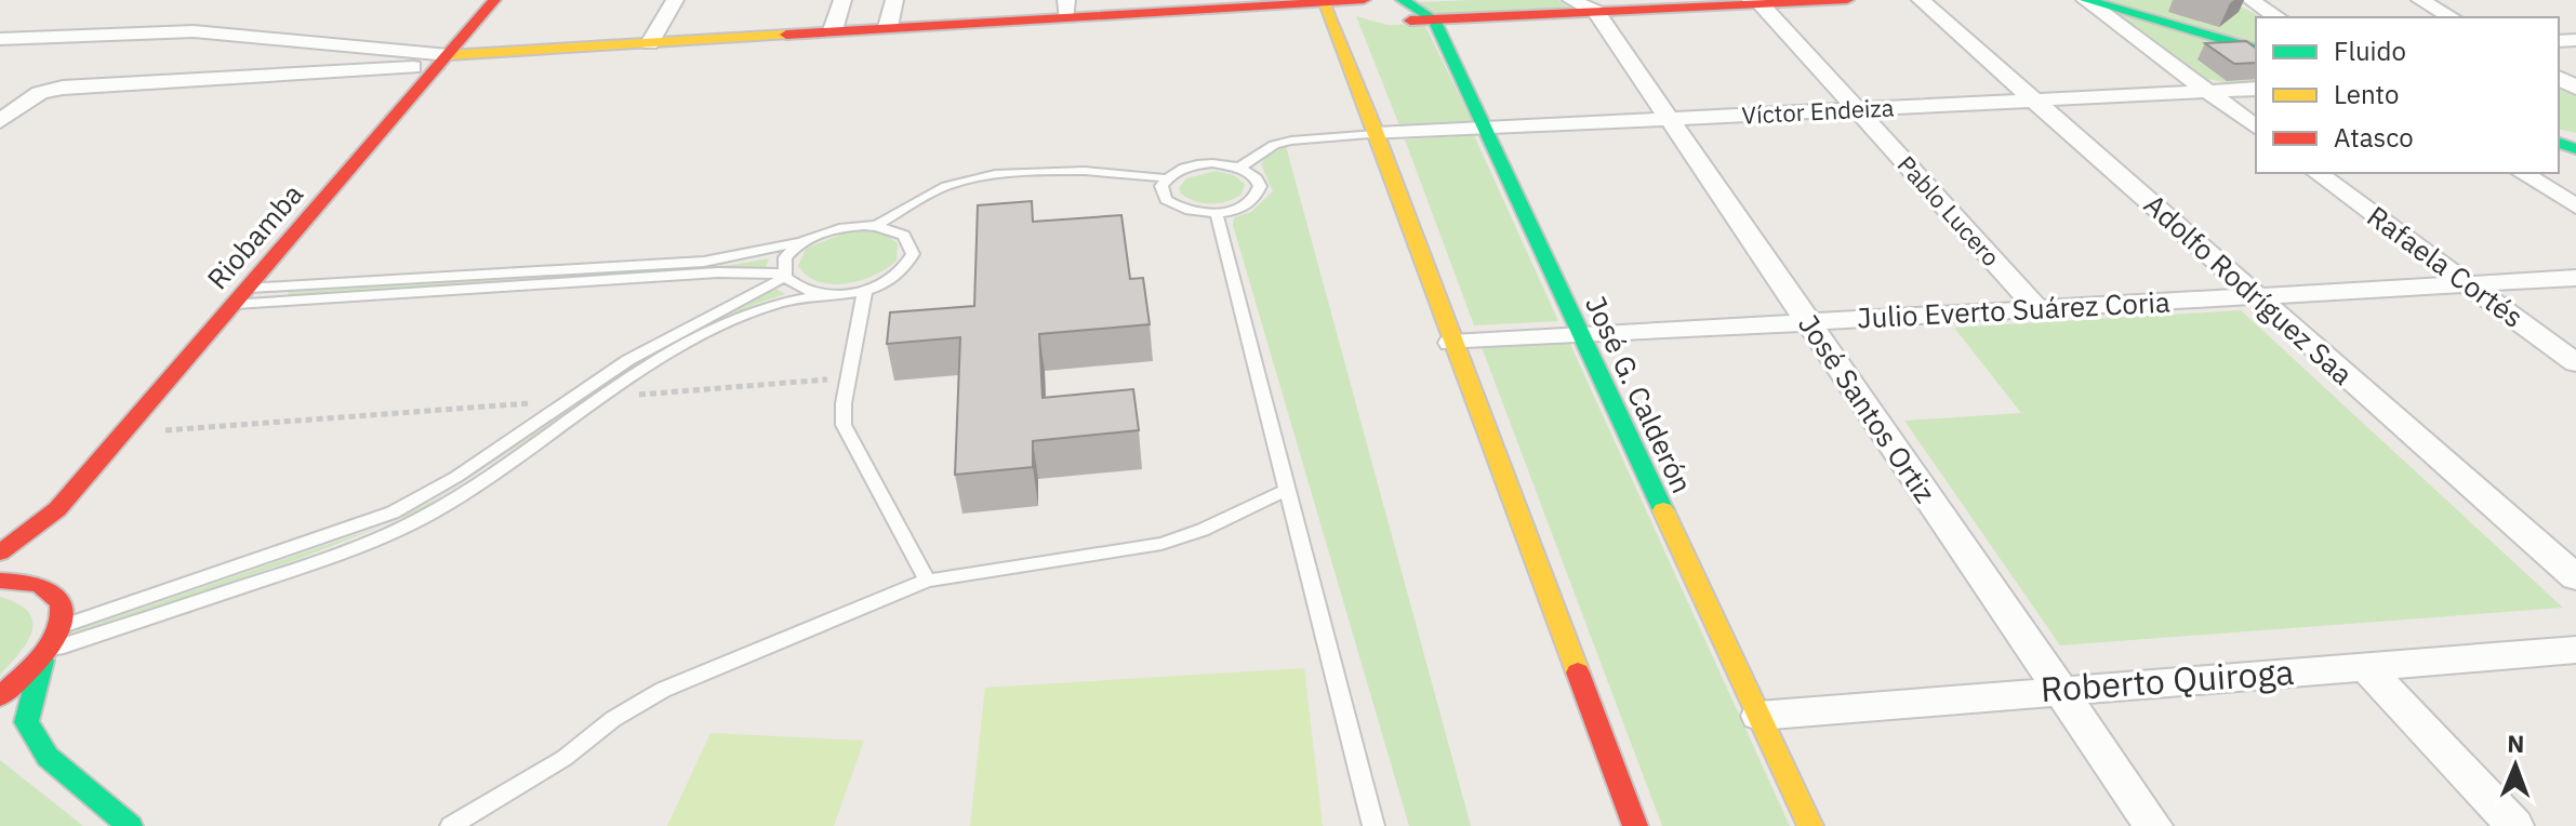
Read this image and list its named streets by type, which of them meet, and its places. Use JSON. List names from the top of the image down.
{
  "streets": {
    "street": [
      "Víctor Endeiza",
      "Pablo Lucero",
      "Riobamba",
      "Rafaela Cortés",
      "Adolfo Rodríguez Saa",
      "Julio Everto Suárez Coria",
      "José G. Calderón",
      "José Santos Ortiz",
      "Roberto Quiroga"
    ]
  },
  "crossings": [
    ["Víctor Endeiza", "Pablo Lucero"],
    ["Víctor Endeiza", "Adolfo Rodríguez Saa"],
    ["Víctor Endeiza", "José G. Calderón"],
    ["Víctor Endeiza", "José Santos Ortiz"],
    ["Pablo Lucero", "Julio Everto Suárez Coria"],
    ["Rafaela Cortés", "Julio Everto Suárez Coria"],
    ["Adolfo Rodríguez Saa", "Julio Everto Suárez Coria"],
    ["Julio Everto Suárez Coria", "José G. Calderón"],
    ["Julio Everto Suárez Coria", "José Santos Ortiz"],
    ["José G. Calderón", "Roberto Quiroga"],
    ["José Santos Ortiz", "Roberto Quiroga"]
  ],
  "legend": ["Fluido", "Lento", "Atasco"],
  "north": "top"
}
